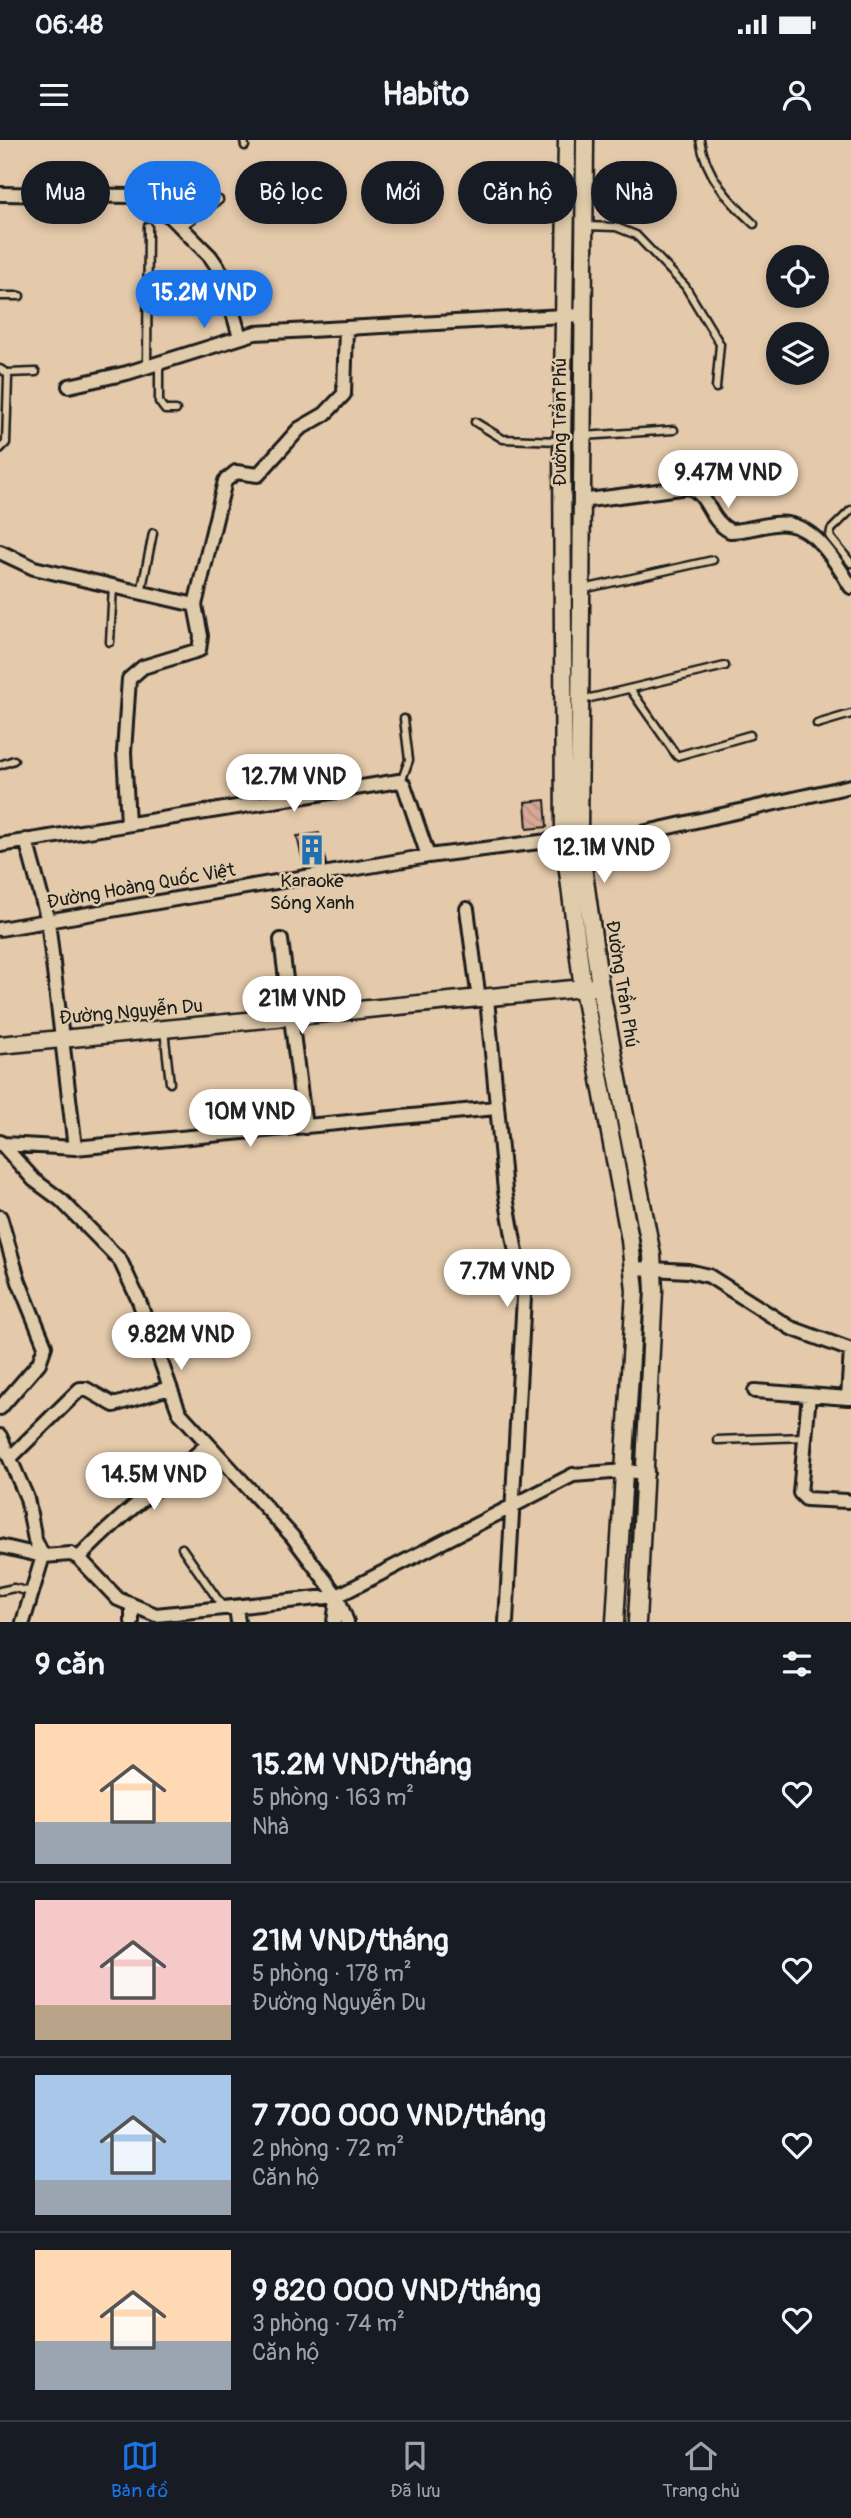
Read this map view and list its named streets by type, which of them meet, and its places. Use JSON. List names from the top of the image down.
{
  "streets": {
    "main road": ["Đường Trần Phú", "Đường Nguyễn Du"],
    "street": ["Đường Hoàng Quốc Việt"]
  },
  "crossings": [
    ["Đường Trần Phú", "Đường Hoàng Quốc Việt"],
    ["Đường Trần Phú", "Đường Nguyễn Du"]
  ],
  "places": {
    "building": ["Karaoke Sóng Xanh"]
  },
  "page": {
    "status": "06:48",
    "header": "Habito",
    "chip": [
      "Mua",
      "Thuê",
      "Bộ lọc",
      "Mới",
      "Căn hộ",
      "Nhà"
    ],
    "price": [
      "15.2M VND",
      "9.47M VND",
      "12.7M VND",
      "12.1M VND",
      "21M VND",
      "10M VND",
      "7.7M VND",
      "9.82M VND",
      "14.5M VND"
    ],
    "heading": "9 căn",
    "list": [
      {
        "name": "15.2M VND/tháng",
        "note": "5 phòng · 163 m² · Nhà"
      },
      {
        "name": "21M VND/tháng",
        "note": "5 phòng · 178 m² · Đường Nguyễn Du"
      },
      {
        "name": "7 700 000 VND/tháng",
        "note": "2 phòng · 72 m² · Căn hộ"
      },
      {
        "name": "9 820 000 VND/tháng",
        "note": "3 phòng · 74 m² · Căn hộ"
      }
    ],
    "tabs": ["Bản đồ", "Đã lưu", "Trang chủ"]
  }
}
